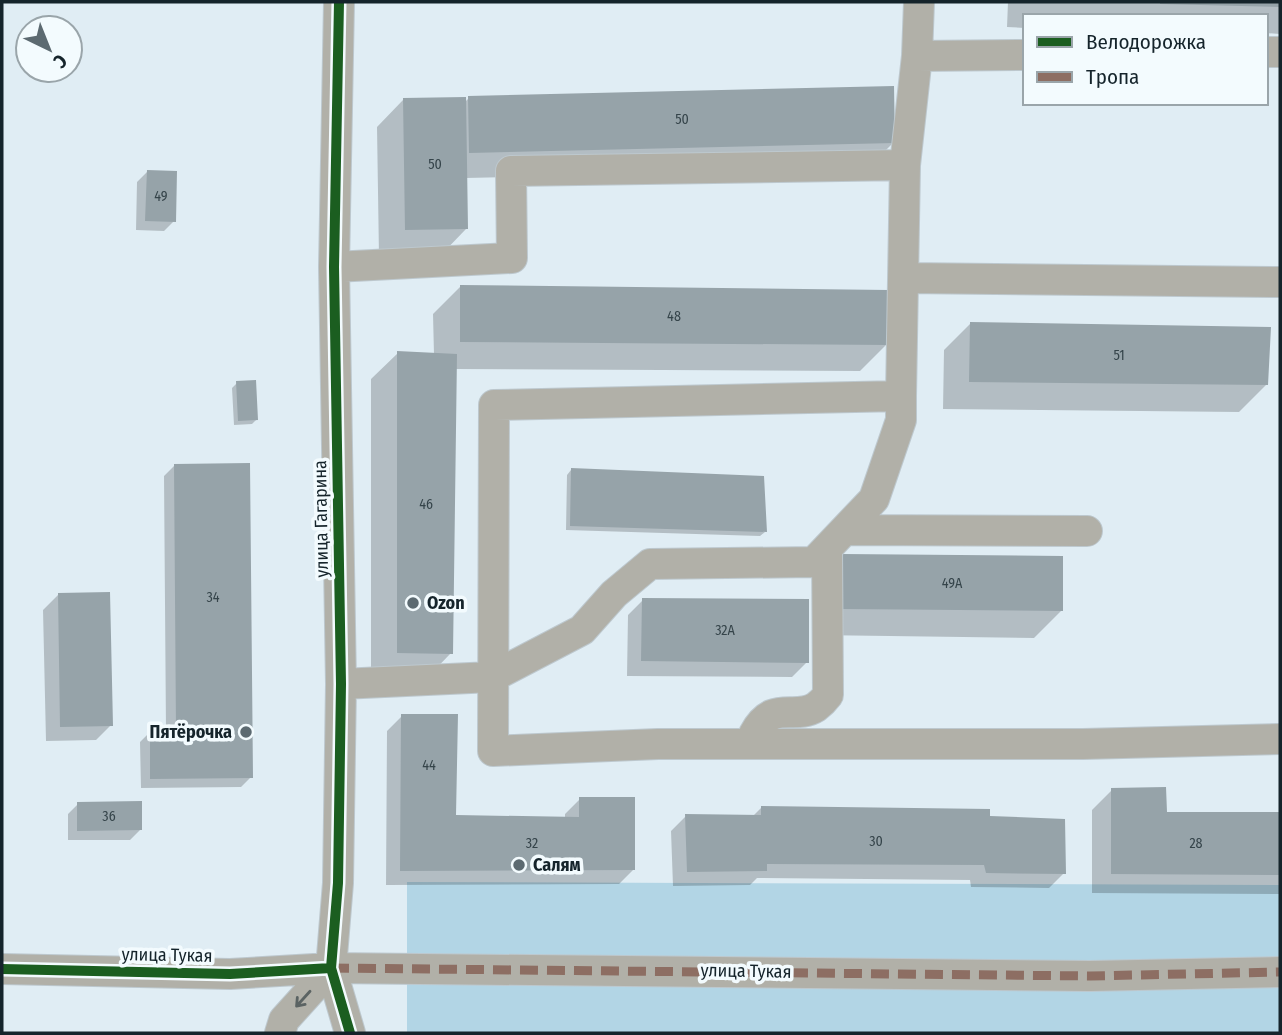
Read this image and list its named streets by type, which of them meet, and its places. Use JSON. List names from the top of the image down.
{
  "streets": {
    "street": ["улица Гагарина", "улица Тукая"]
  },
  "crossings": [
    ["улица Гагарина", "улица Тукая"]
  ],
  "places": ["Ozon", "Пятёрочка", "Салям"],
  "house_numbers": [
    "50",
    "50",
    "49",
    "48",
    "51",
    "46",
    "49А",
    "34",
    "32А",
    "44",
    "36",
    "30",
    "32",
    "28"
  ],
  "legend": ["Велодорожка", "Тропа"],
  "north": "bottom right"
}
